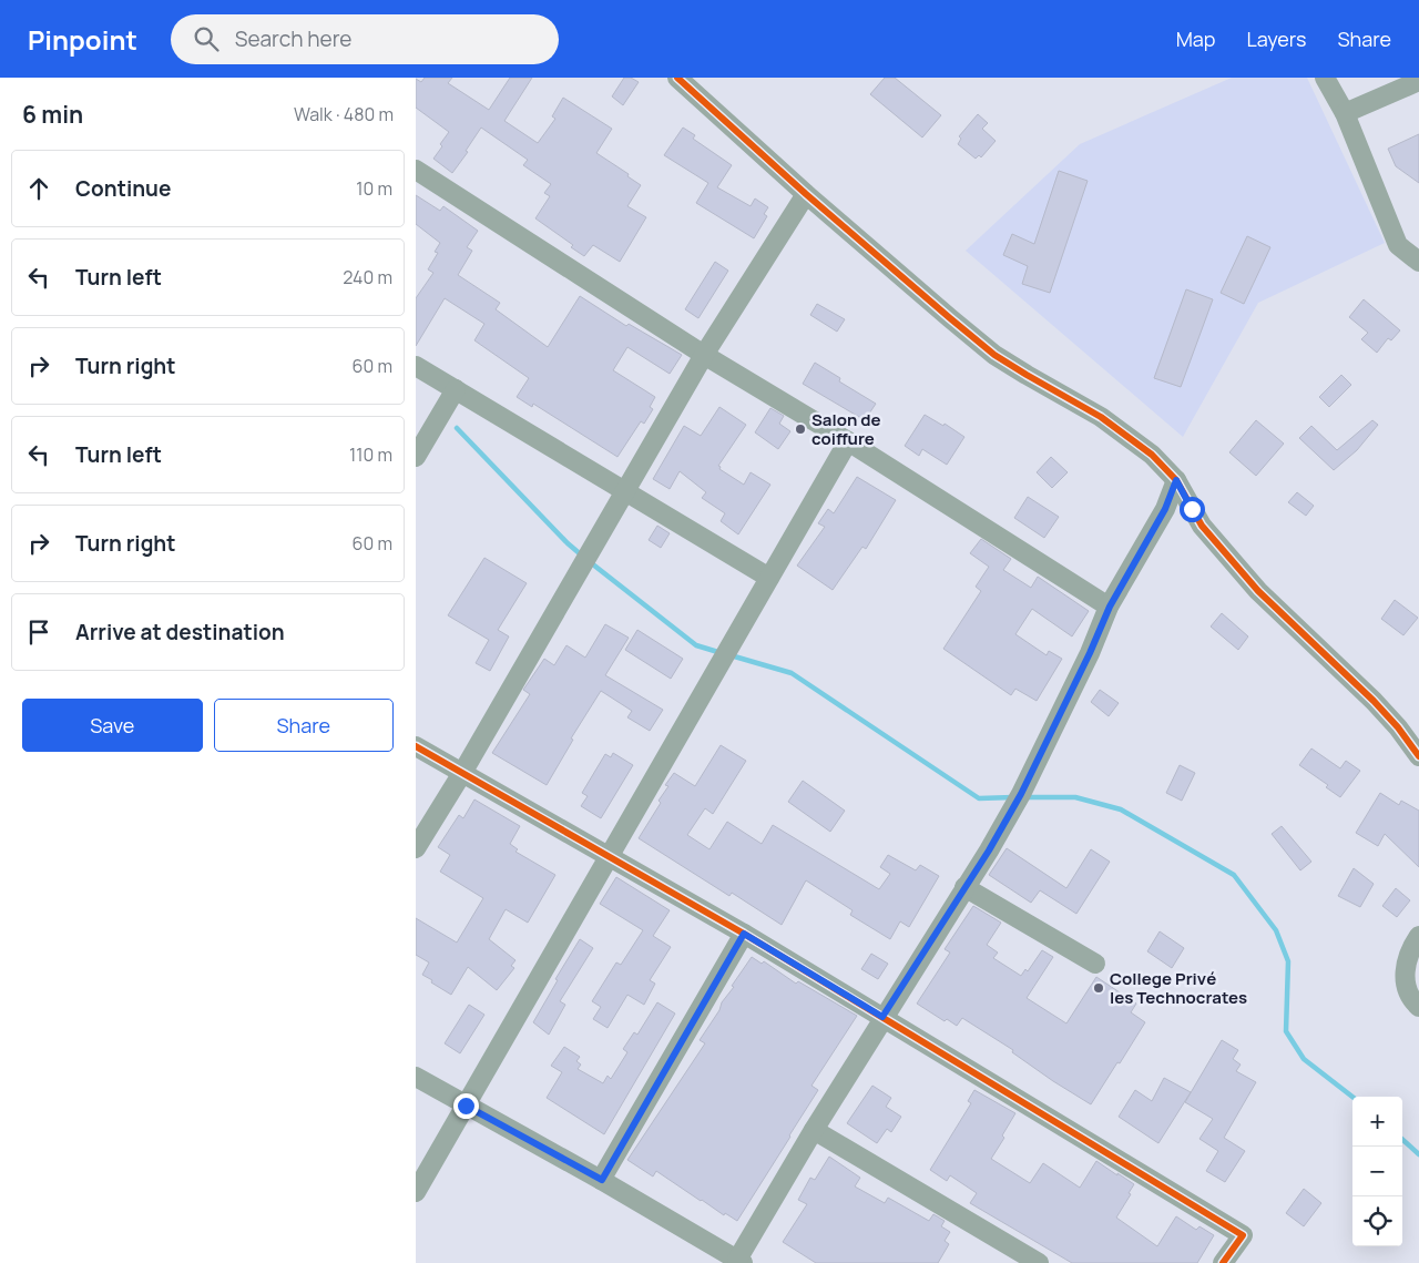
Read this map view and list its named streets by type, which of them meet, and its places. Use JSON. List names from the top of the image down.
{
  "places": ["Salon de coiffure", "College Privé les Technocrates"],
  "page": {
    "header": "Pinpoint",
    "search": "Search here",
    "nav": ["Map", "Layers", "Share"],
    "heading": ["6 min", "Walk · 480 m"],
    "list": [
      ["Continue", "10 m"],
      ["Turn left", "240 m"],
      ["Turn right", "60 m"],
      ["Turn left", "110 m"],
      ["Turn right", "60 m"],
      "Arrive at destination"
    ],
    "buttons": ["Save", "Share"],
    "map_buttons": ["+", "−"]
  }
}
